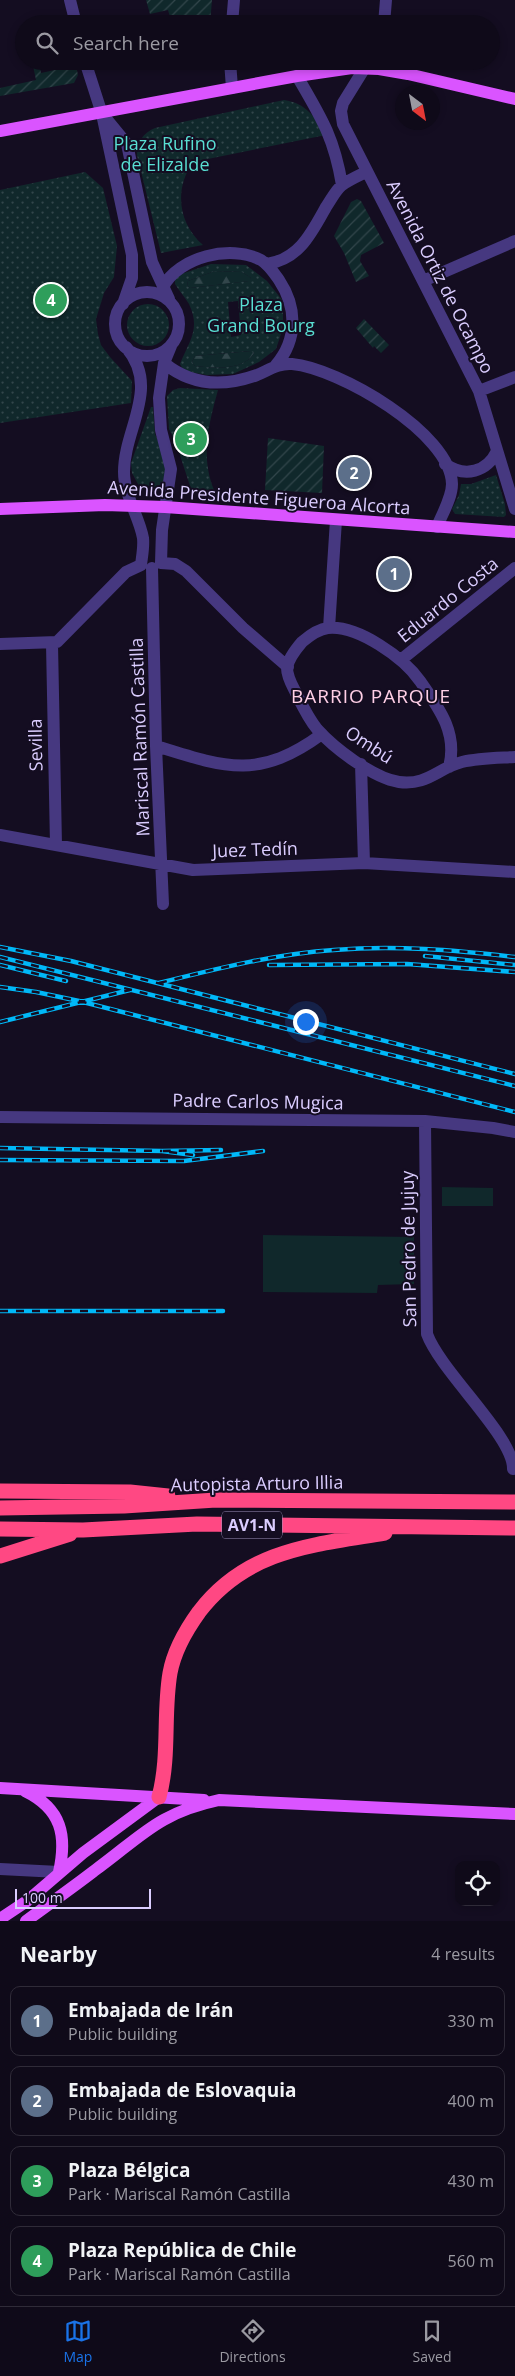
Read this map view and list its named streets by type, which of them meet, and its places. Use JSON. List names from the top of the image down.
{
  "streets": {
    "highway": ["Autopista Arturo Illia", "AV1-N"],
    "main road": ["Avenida Presidente Figueroa Alcorta"],
    "street": [
      "Avenida Ortiz de Ocampo",
      "Eduardo Costa",
      "Mariscal Ramón Castilla",
      "Sevilla",
      "Ombú",
      "Juez Tedín",
      "Padre Carlos Mugica",
      "San Pedro de Jujuy"
    ]
  },
  "crossings": [
    ["Avenida Presidente Figueroa Alcorta", "Mariscal Ramón Castilla"],
    ["Eduardo Costa", "Ombú"],
    ["Mariscal Ramón Castilla", "Juez Tedín"],
    ["Sevilla", "Juez Tedín"],
    ["Padre Carlos Mugica", "San Pedro de Jujuy"]
  ],
  "districts": ["BARRIO PARQUE"],
  "parks": ["Plaza Rufino de Elizalde", "Plaza Grand Bourg"],
  "scale_bar": "100 m",
  "north": "bottom right",
  "page": {
    "search": "Search here",
    "pins": [
      "4",
      "3",
      "2",
      "1"
    ],
    "scale": "100 m",
    "heading": ["Nearby", "4 results"],
    "list": [
      {
        "mark": "1",
        "name": "Embajada de Irán",
        "note": "Public building",
        "value": "330 m"
      },
      {
        "mark": "2",
        "name": "Embajada de Eslovaquia",
        "note": "Public building",
        "value": "400 m"
      },
      {
        "mark": "3",
        "name": "Plaza Bélgica",
        "note": "Park · Mariscal Ramón Castilla",
        "value": "430 m"
      },
      {
        "mark": "4",
        "name": "Plaza República de Chile",
        "note": "Park · Mariscal Ramón Castilla",
        "value": "560 m"
      }
    ],
    "nav": ["Map", "Directions", "Saved"]
  }
}
